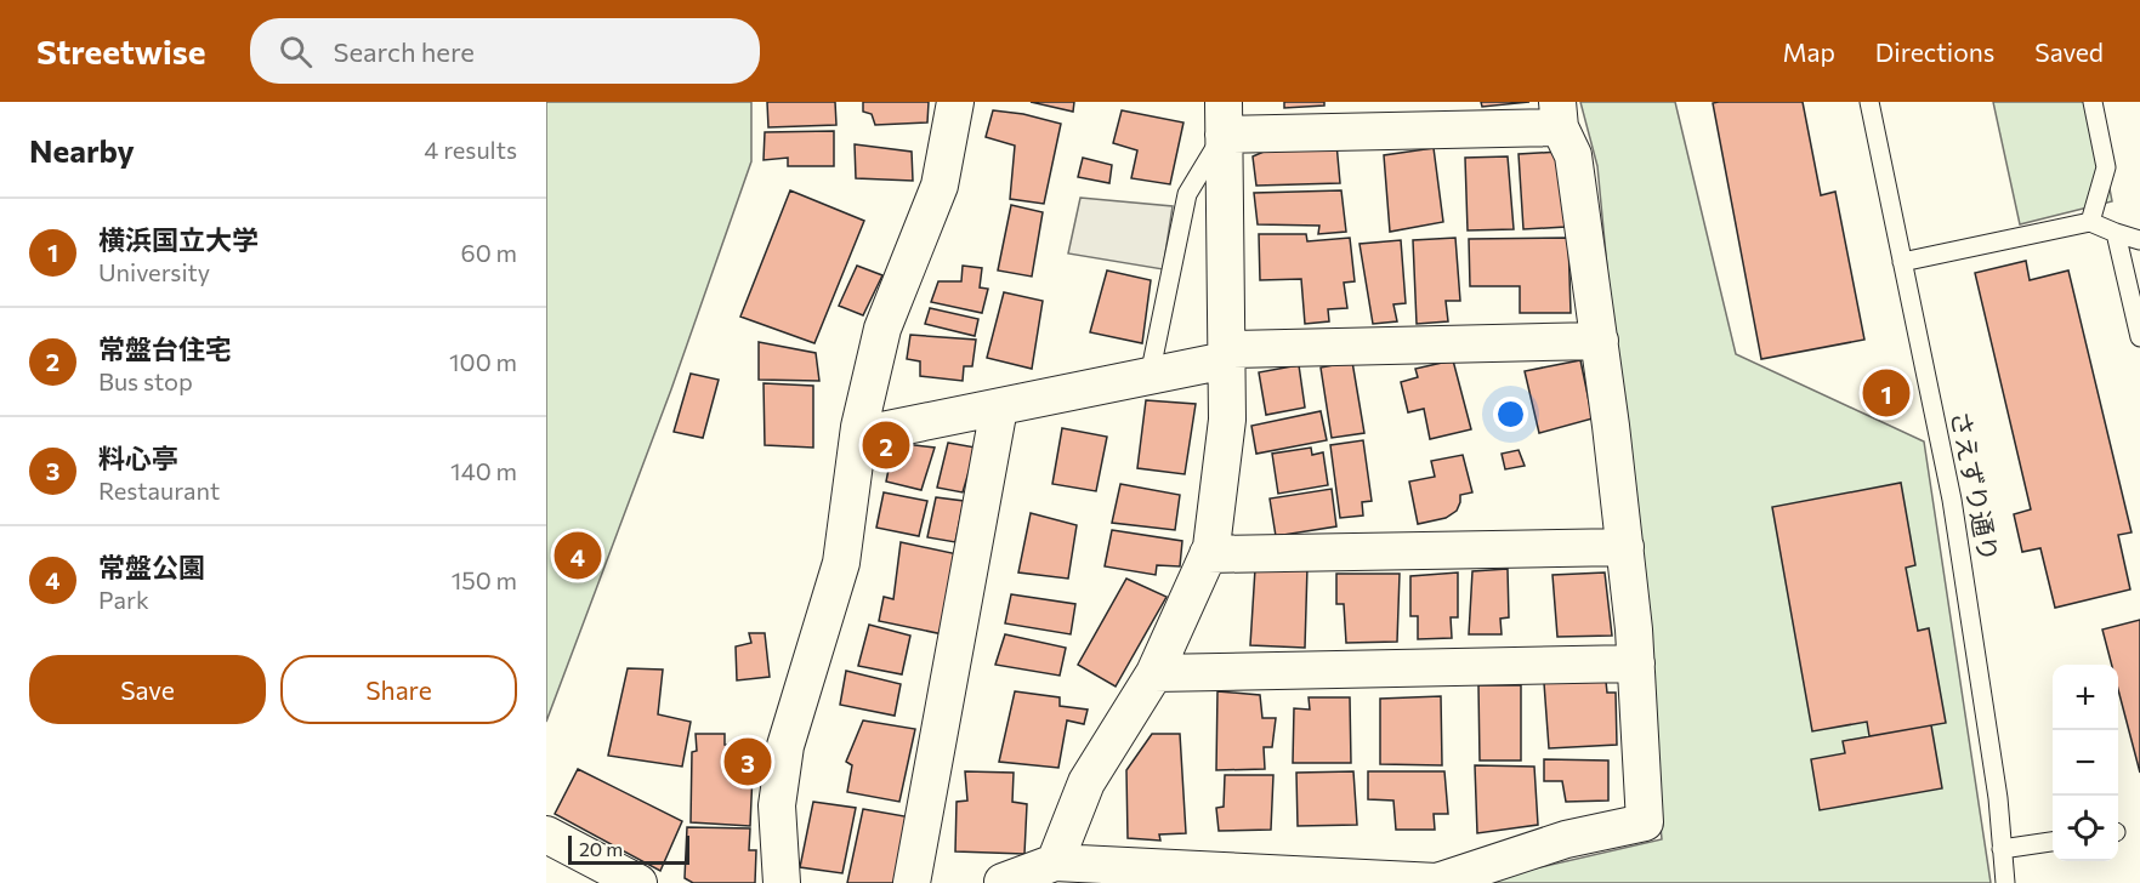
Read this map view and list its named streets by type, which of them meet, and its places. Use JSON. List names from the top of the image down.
{
  "streets": {
    "lane": ["さえずり通り"]
  },
  "scale_bar": "20 m",
  "page": {
    "header": "Streetwise",
    "search": "Search here",
    "nav": ["Map", "Directions", "Saved"],
    "heading": ["Nearby", "4 results"],
    "list": [
      {
        "mark": "1",
        "name": "横浜国立大学",
        "note": "University",
        "value": "60 m"
      },
      {
        "mark": "2",
        "name": "常盤台住宅",
        "note": "Bus stop",
        "value": "100 m"
      },
      {
        "mark": "3",
        "name": "料心亭",
        "note": "Restaurant",
        "value": "140 m"
      },
      {
        "mark": "4",
        "name": "常盤公園",
        "note": "Park",
        "value": "150 m"
      }
    ],
    "pins": [
      "1",
      "2",
      "4",
      "3"
    ],
    "buttons": ["Save", "Share"],
    "map_buttons": ["+", "−"],
    "scale": "20 m"
  }
}
